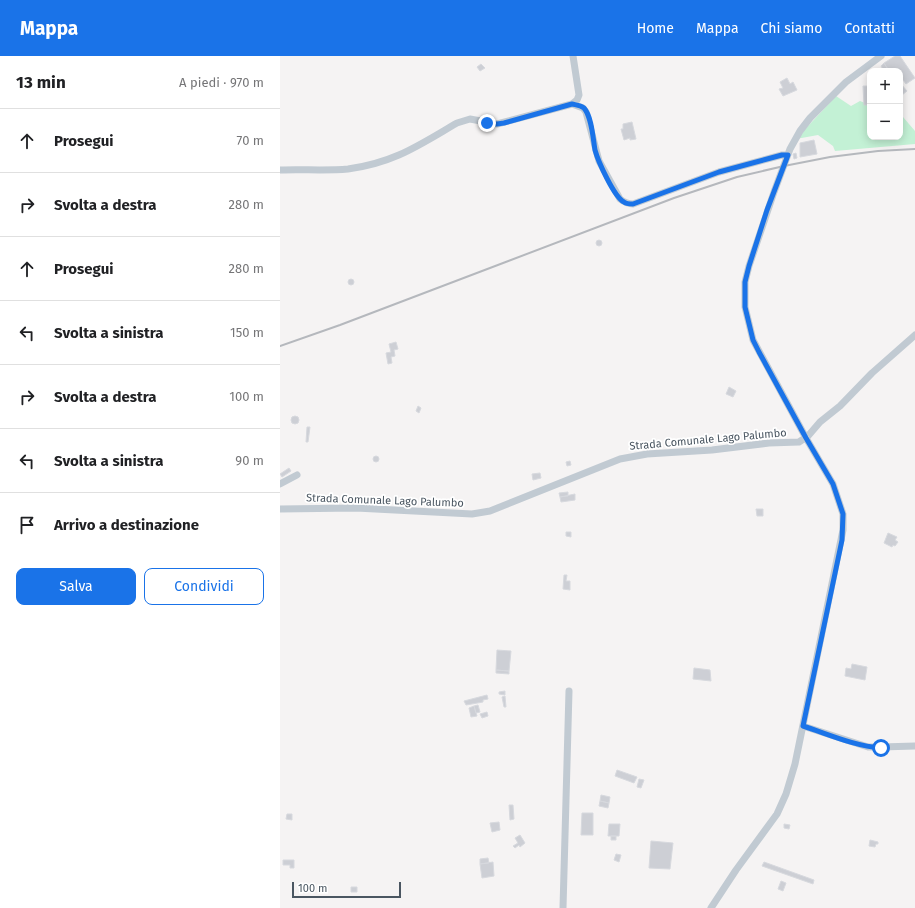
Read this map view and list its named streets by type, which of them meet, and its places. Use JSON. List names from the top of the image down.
{
  "streets": {
    "street": ["Strada Comunale Lago Palumbo"]
  },
  "scale_bar": "100 m",
  "page": {
    "header": "Mappa",
    "nav": [
      "Home",
      "Mappa",
      "Chi siamo",
      "Contatti"
    ],
    "heading": ["13 min", "A piedi · 970 m"],
    "map_buttons": ["+", "−"],
    "list": [
      ["Prosegui", "70 m"],
      ["Svolta a destra", "280 m"],
      ["Prosegui", "280 m"],
      ["Svolta a sinistra", "150 m"],
      ["Svolta a destra", "100 m"],
      ["Svolta a sinistra", "90 m"],
      "Arrivo a destinazione"
    ],
    "buttons": ["Salva", "Condividi"],
    "scale": "100 m"
  }
}
